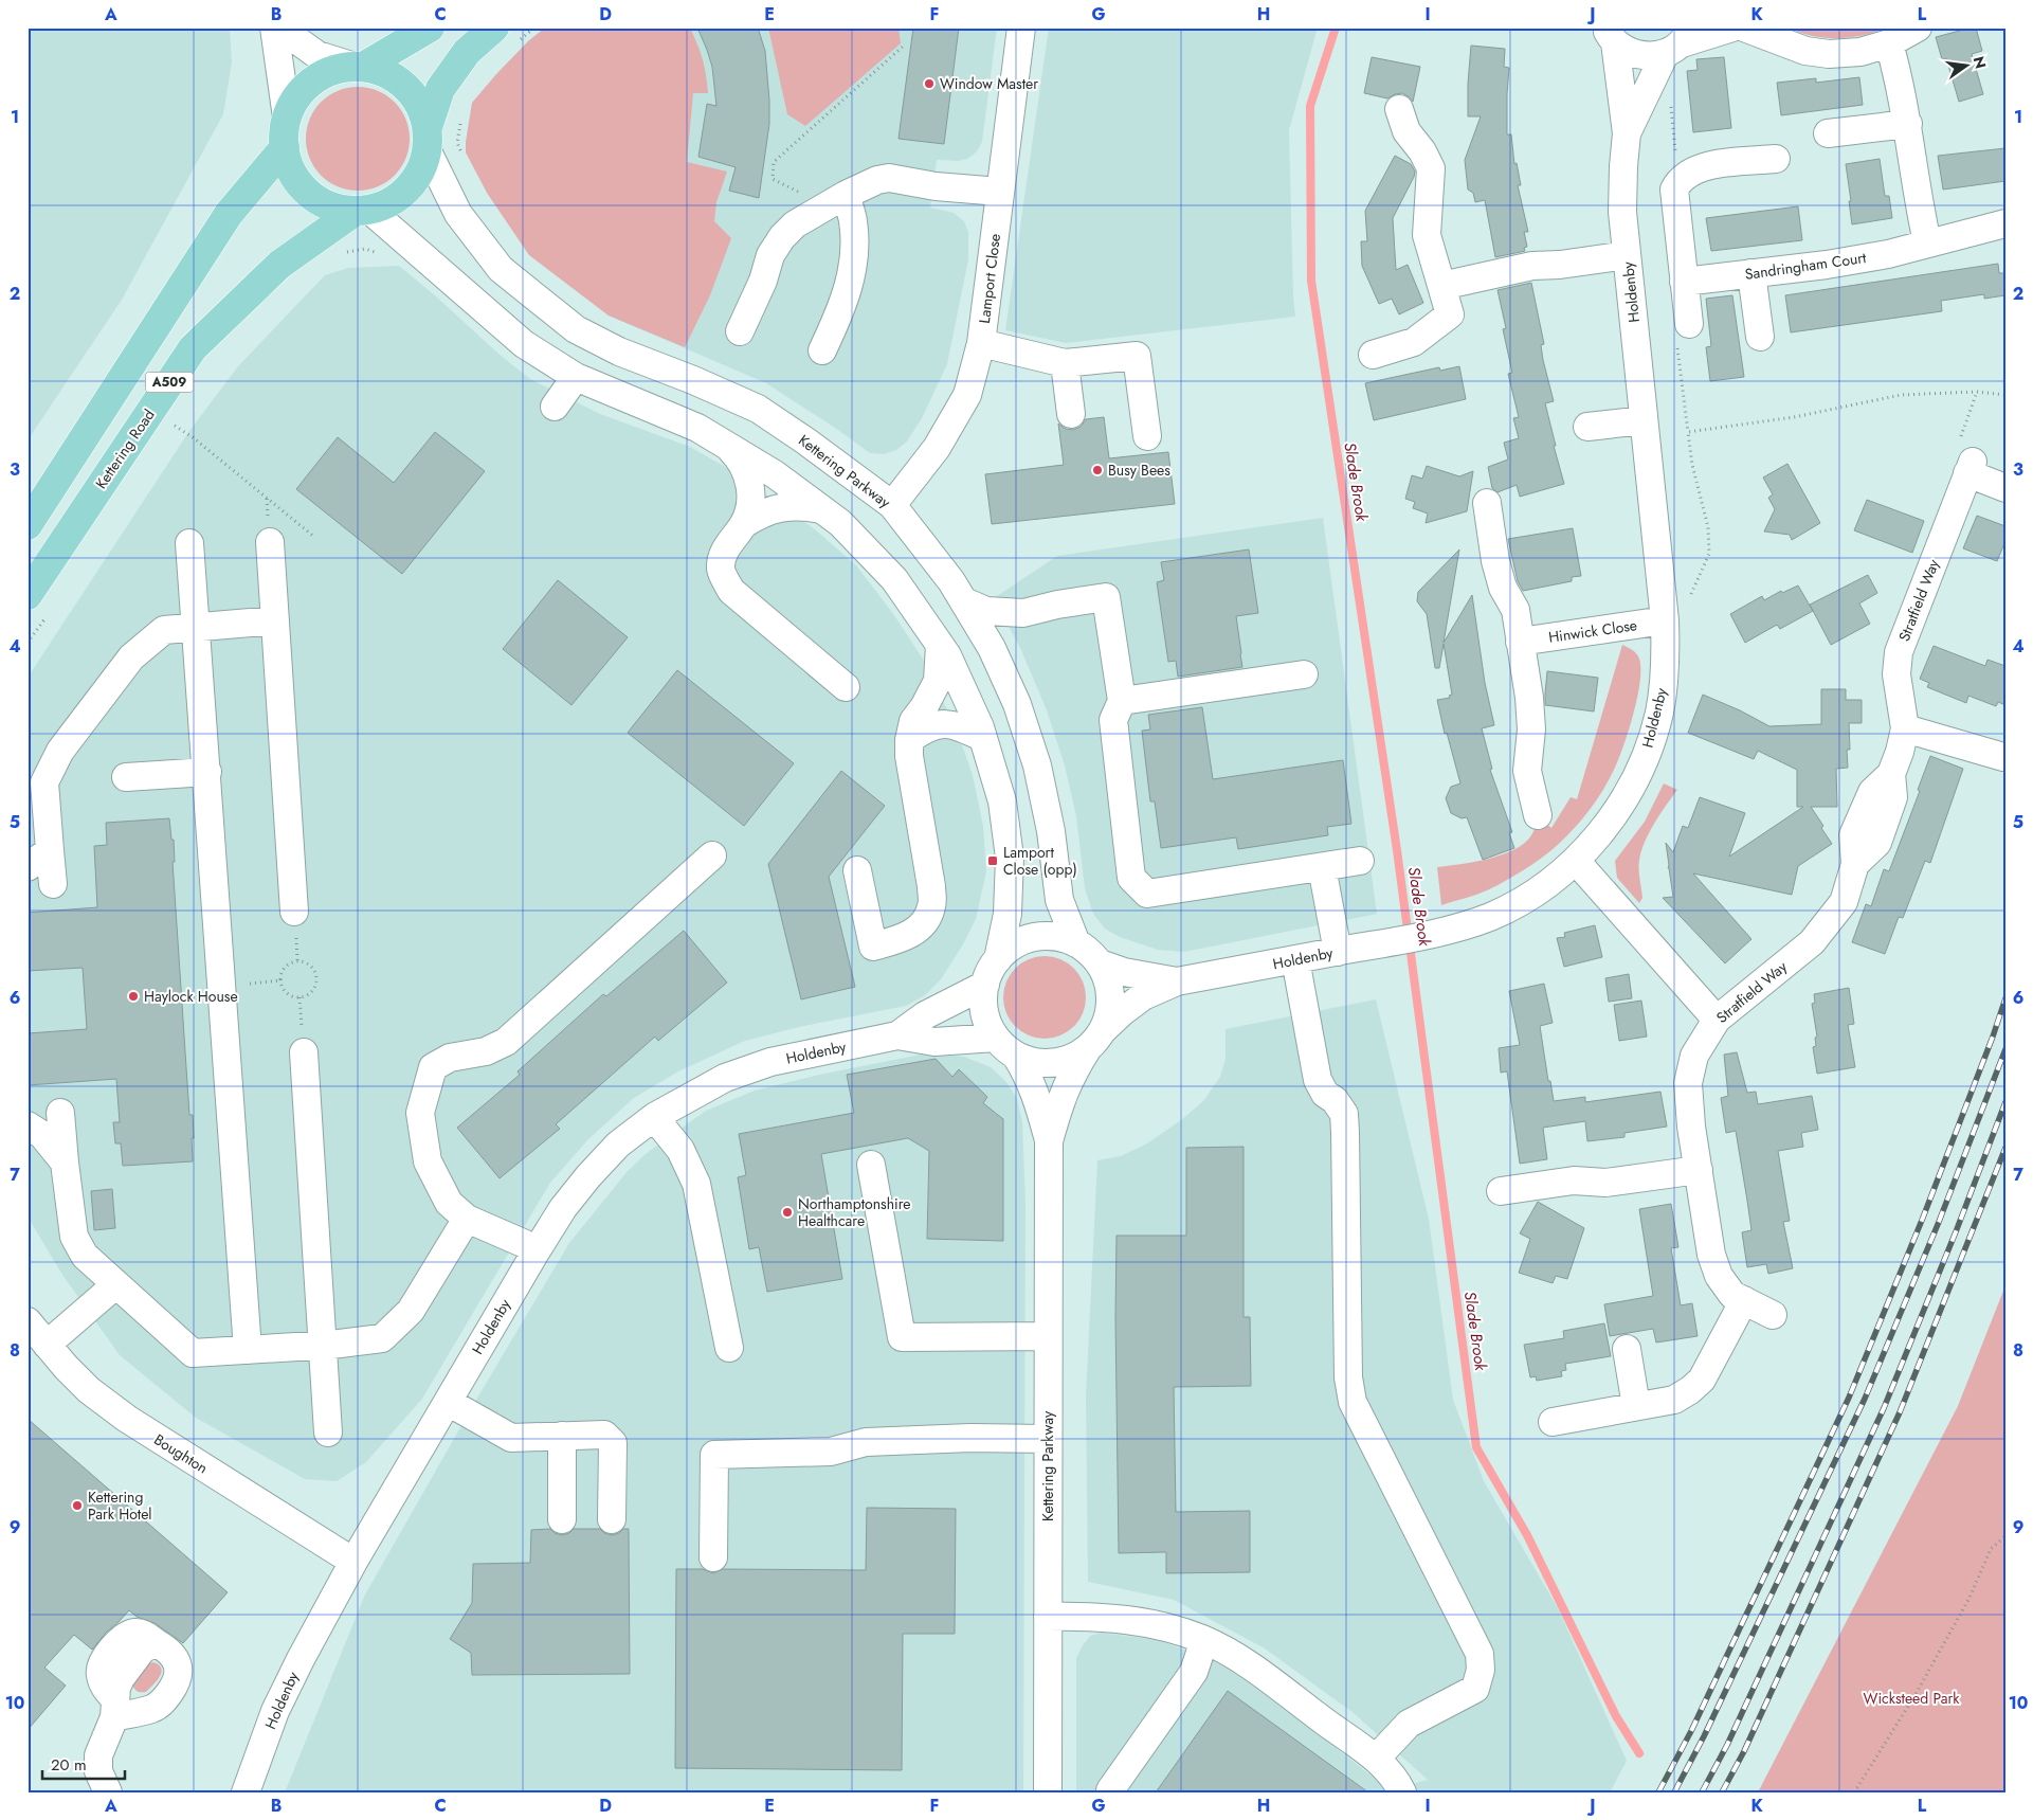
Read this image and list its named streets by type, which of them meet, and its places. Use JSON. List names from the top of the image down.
{
  "streets": {
    "main road": ["A509", "Kettering Road"],
    "street": [
      "Sandringham Court",
      "Lamport Close",
      "Holdenby",
      "Kettering Parkway",
      "Stratfield Way",
      "Hinwick Close",
      "Boughton"
    ]
  },
  "crossings": [
    ["Lamport Close", "Kettering Parkway"],
    ["Holdenby", "Kettering Parkway"],
    ["Holdenby", "Hinwick Close"],
    ["Holdenby", "Boughton"],
    ["A509", "Kettering Road"],
    ["A509", "Kettering Parkway"],
    ["Kettering Road", "Kettering Parkway"]
  ],
  "water": ["Slade Brook"],
  "parks": ["Wicksteed Park"],
  "places": {
    "other": [
      "Window Master",
      "Busy Bees",
      "Haylock House",
      "Northamptonshire Healthcare",
      "Kettering Park Hotel"
    ],
    "transit": ["Lamport Close (opp)"]
  },
  "scale_bar": "20 m",
  "north": "right",
  "grid": {
    "columns": [
      "A",
      "B",
      "C",
      "D",
      "E",
      "F",
      "G",
      "H",
      "I",
      "J",
      "K",
      "L"
    ],
    "rows": [
      "1",
      "2",
      "3",
      "4",
      "5",
      "6",
      "7",
      "8",
      "9",
      "10"
    ]
  }
}
